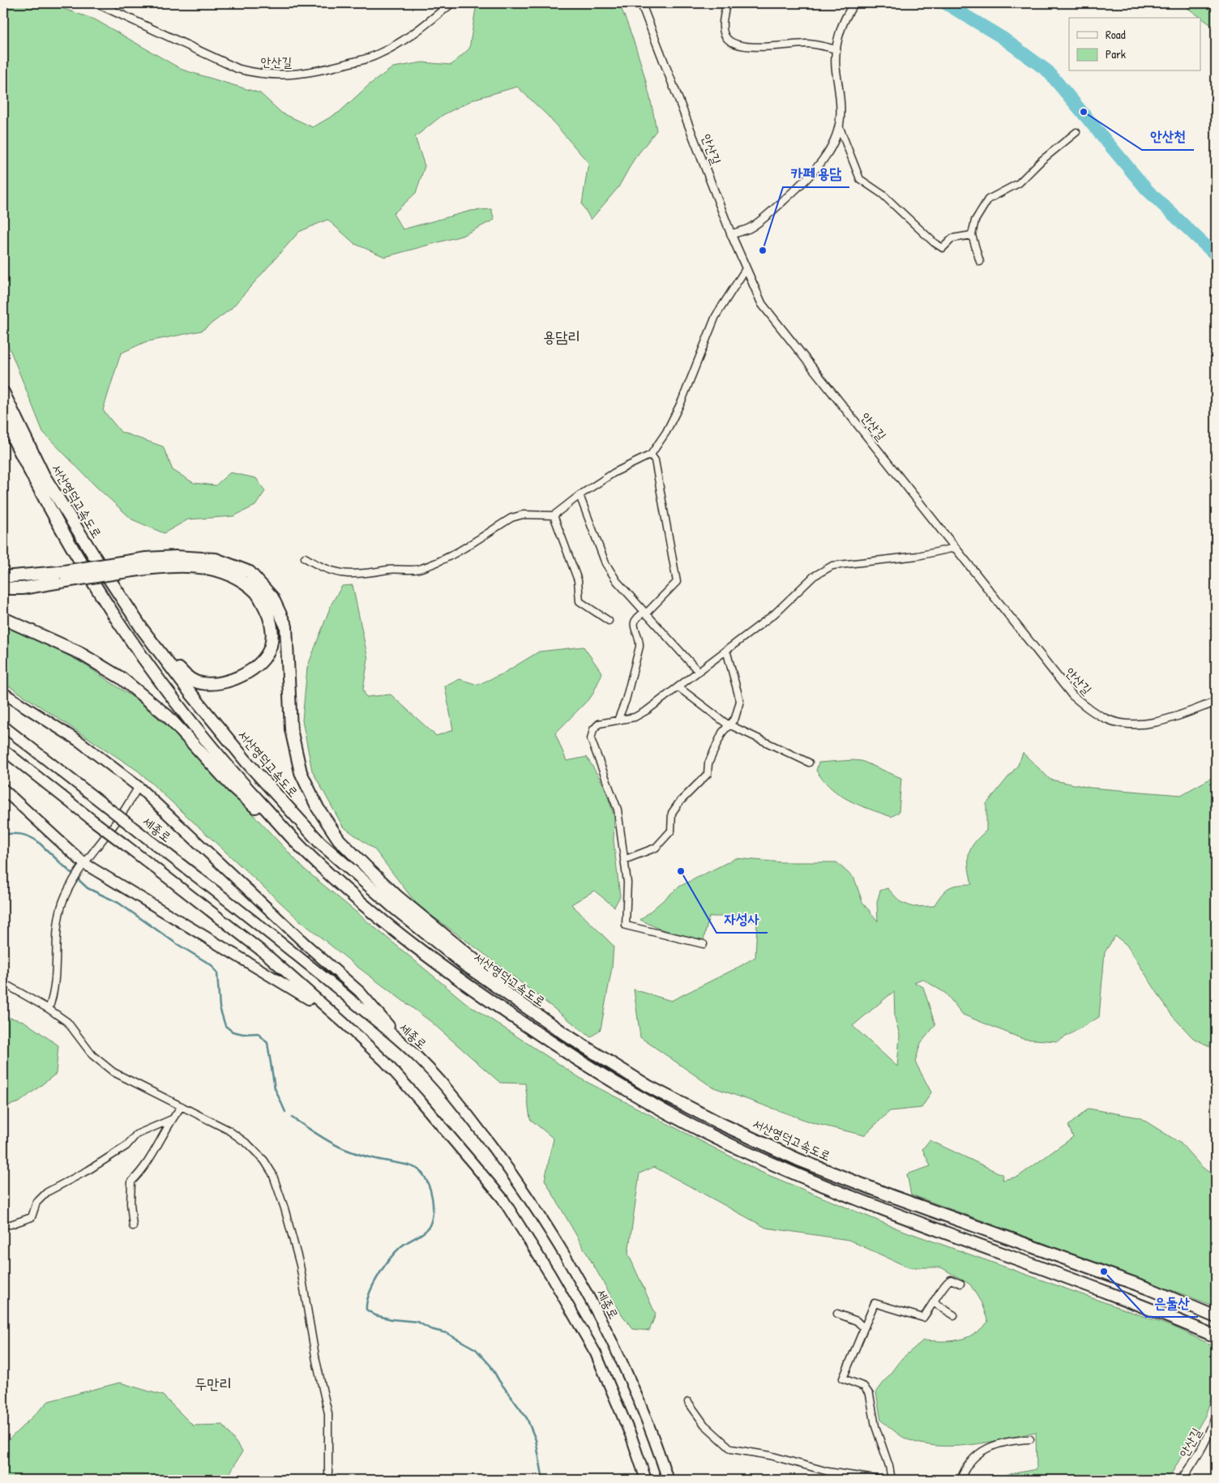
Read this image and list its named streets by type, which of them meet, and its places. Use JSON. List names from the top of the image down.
{
  "streets": {
    "highway": ["서산영덕고속도로", "세종로"],
    "street": ["안산길"]
  },
  "districts": ["용담리", "두만리"],
  "places": [
    "안산천",
    "카페 용담",
    "자성사",
    "은둘산"
  ],
  "legend": ["Road", "Park"]
}
